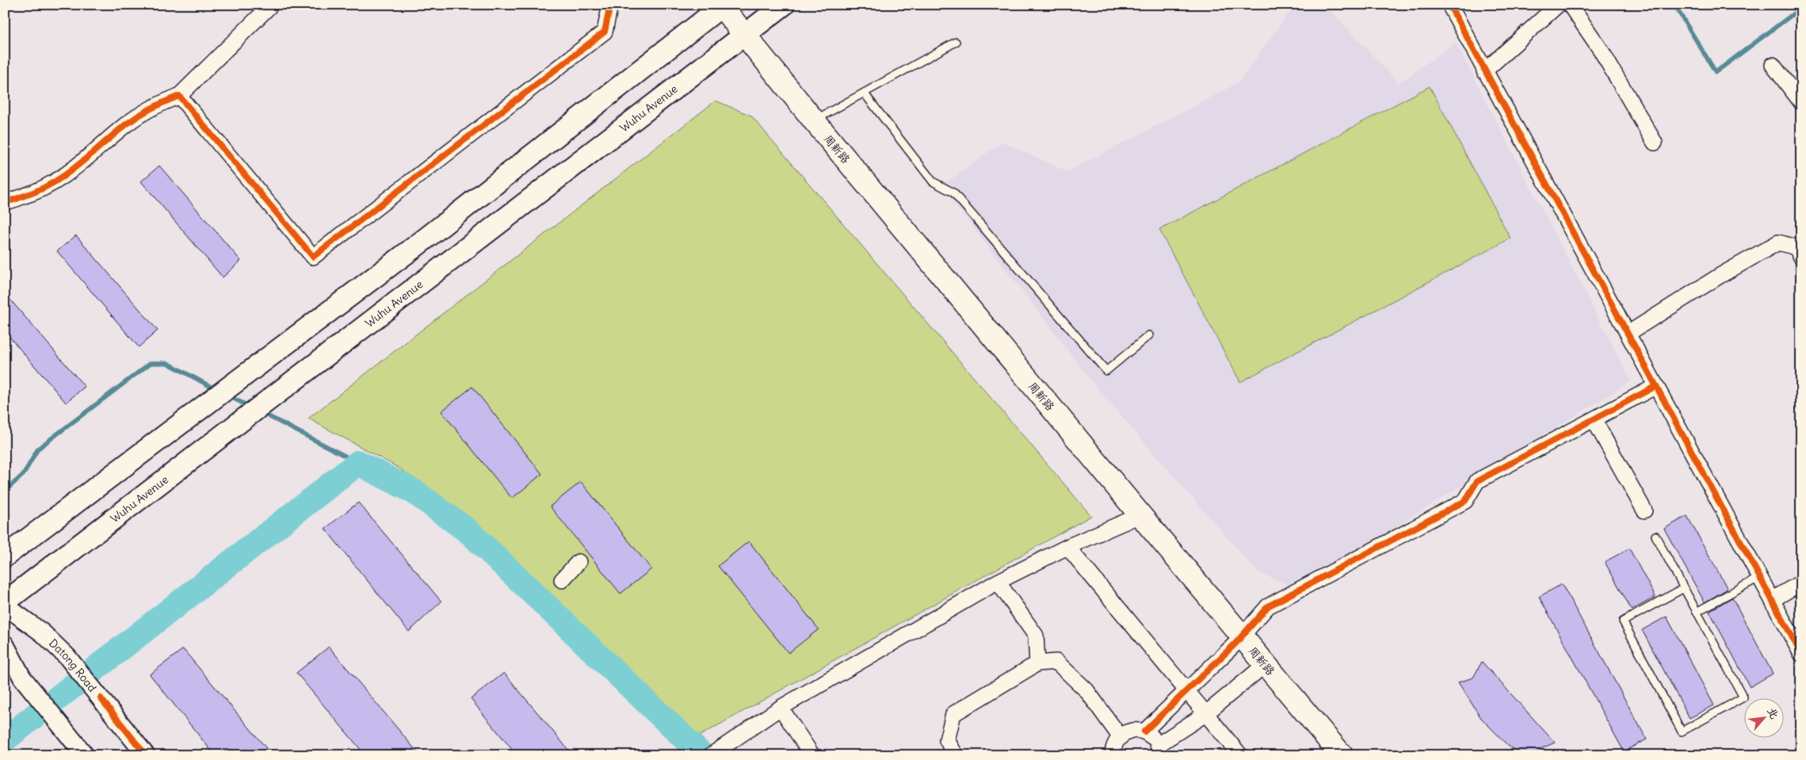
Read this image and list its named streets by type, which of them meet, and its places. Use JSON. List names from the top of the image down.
{
  "streets": {
    "main road": ["Wuhu Avenue", "周新路"],
    "street": ["Datong Road"]
  },
  "crossings": [
    ["Wuhu Avenue", "周新路"]
  ],
  "north": "top right"
}
